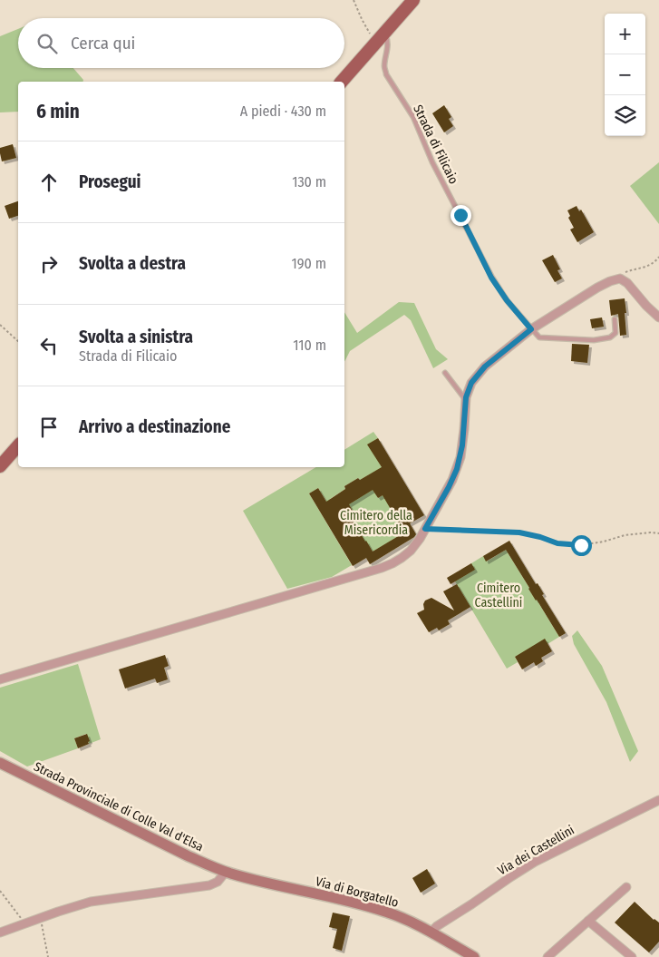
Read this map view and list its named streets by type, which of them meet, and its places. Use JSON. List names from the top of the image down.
{
  "streets": {
    "main road": ["Strada Provinciale di Colle Val d'Elsa", "Via di Borgatello"],
    "street": ["Via dei Castellini"],
    "lane": ["Strada di Filicaio"]
  },
  "crossings": [
    ["Strada Provinciale di Colle Val d'Elsa", "Via di Borgatello"],
    ["Via dei Castellini", "Via di Borgatello"]
  ],
  "parks": ["Cimitero della Misericordia", "Cimitero Castellini"],
  "page": {
    "map_buttons": ["+", "−"],
    "search": "Cerca qui",
    "heading": ["6 min", "A piedi · 430 m"],
    "list": [
      ["Prosegui", "130 m"],
      ["Svolta a destra", "190 m"],
      ["Svolta a sinistra", "Strada di Filicaio", "110 m"],
      "Arrivo a destinazione"
    ]
  }
}
